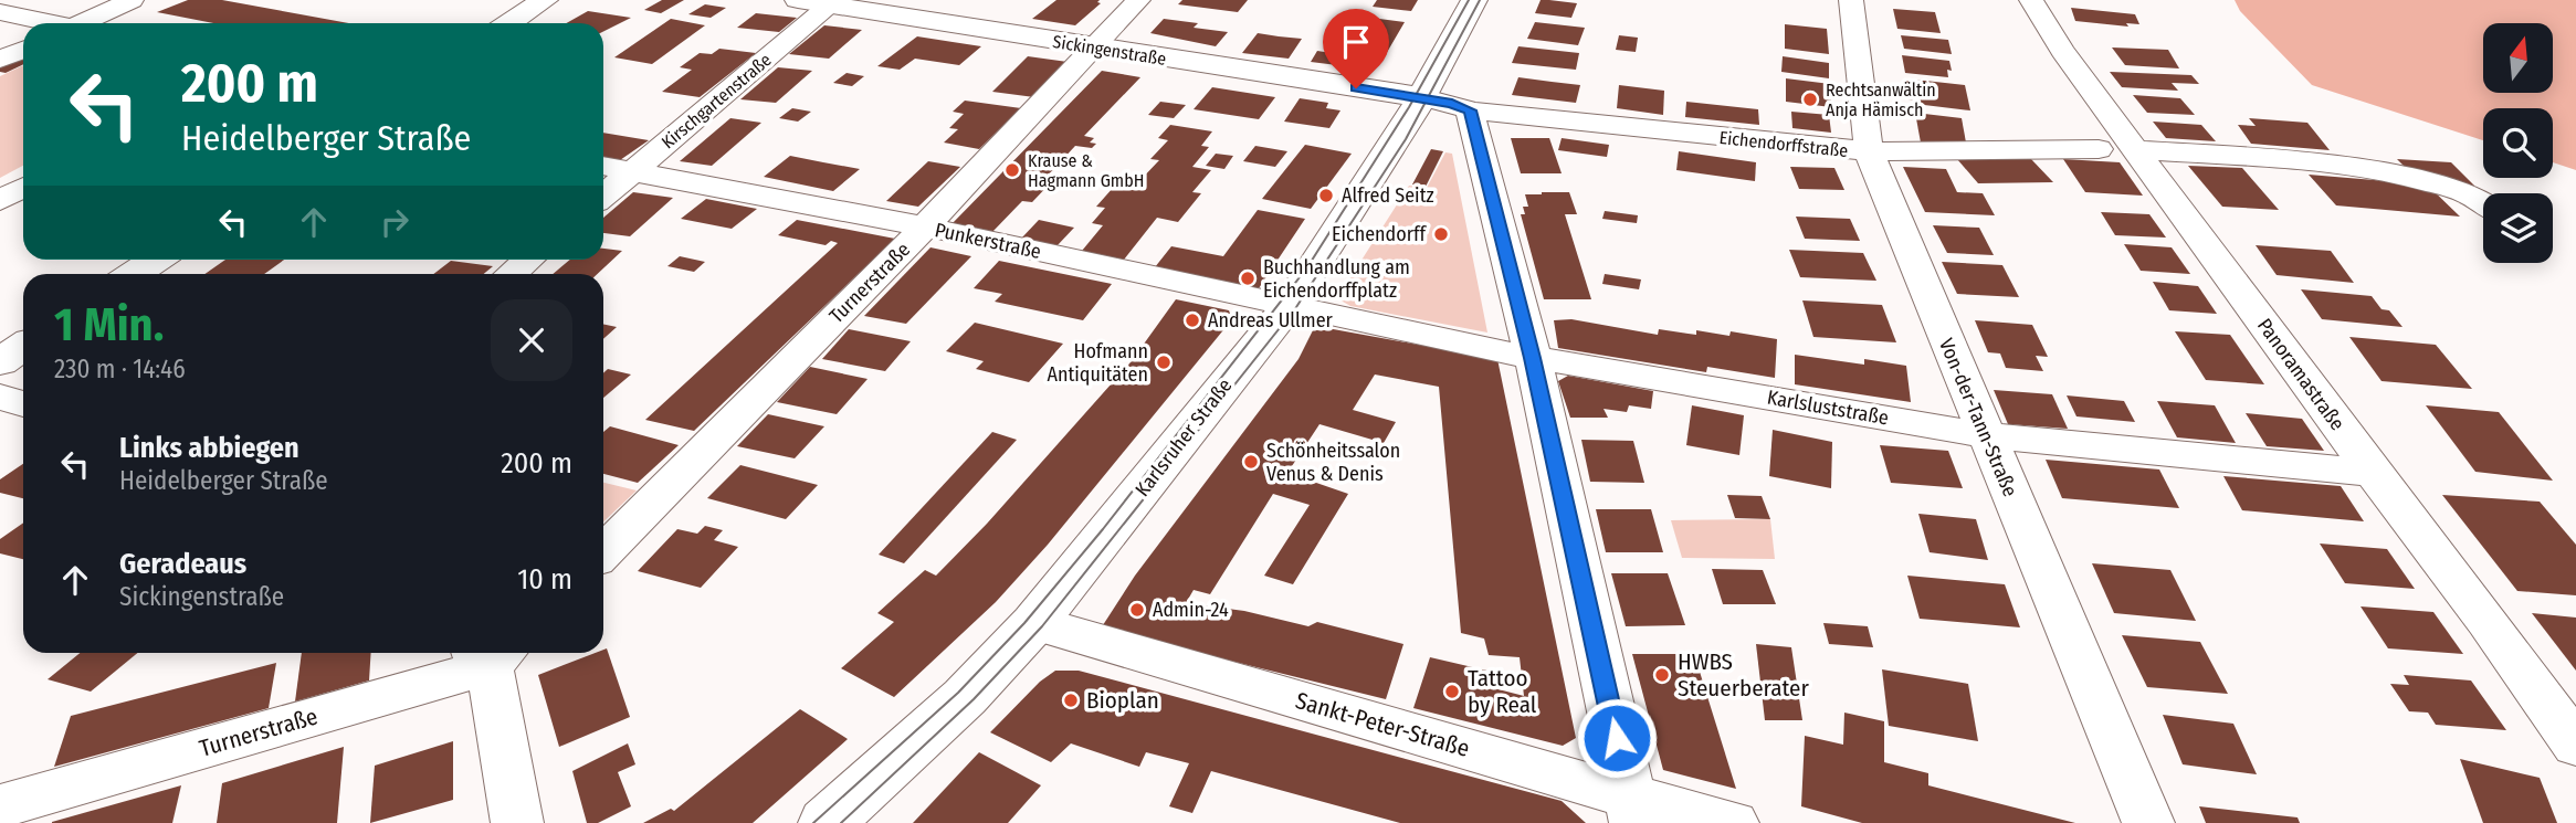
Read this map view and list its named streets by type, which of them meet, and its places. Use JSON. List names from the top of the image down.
{
  "streets": {
    "main road": ["Sickingenstraße", "Karlsruher Straße"],
    "street": [
      "Kirschgartenstraße",
      "Eichendorffstraße",
      "Punkerstraße",
      "Turnerstraße",
      "Panoramastraße",
      "Karlsluststraße",
      "Von-der-Tann-Straße",
      "Sankt-Peter-Straße"
    ]
  },
  "crossings": [
    ["Sickingenstraße", "Kirschgartenstraße"],
    ["Sickingenstraße", "Eichendorffstraße"],
    ["Sickingenstraße", "Turnerstraße"],
    ["Sickingenstraße", "Karlsruher Straße"],
    ["Kirschgartenstraße", "Punkerstraße"],
    ["Eichendorffstraße", "Von-der-Tann-Straße"],
    ["Eichendorffstraße", "Karlsruher Straße"],
    ["Punkerstraße", "Turnerstraße"],
    ["Punkerstraße", "Karlsluststraße"],
    ["Punkerstraße", "Karlsruher Straße"],
    ["Panoramastraße", "Karlsluststraße"],
    ["Karlsluststraße", "Von-der-Tann-Straße"],
    ["Karlsluststraße", "Karlsruher Straße"],
    ["Karlsruher Straße", "Sankt-Peter-Straße"]
  ],
  "places": [
    "Rechtsanwältin Anja Hämisch",
    "Krause & Hagmann GmbH",
    "Alfred Seitz",
    "Eichendorff",
    "Buchhandlung am Eichendorffplatz",
    "Andreas Ullmer",
    "Hofmann Antiquitäten",
    "Schönheitssalon Venus & Denis",
    "Admin-24",
    "HWBS Steuerberater",
    "Tattoo by Real",
    "Bioplan"
  ],
  "north": "top",
  "page": {
    "turn": ["200 m", "Heidelberger Straße"],
    "heading": ["1 Min.", "230 m · 14:46"],
    "list": [
      {
        "name": "Links abbiegen",
        "note": "Heidelberger Straße",
        "value": "200 m"
      },
      {
        "name": "Geradeaus",
        "note": "Sickingenstraße",
        "value": "10 m"
      }
    ]
  }
}
